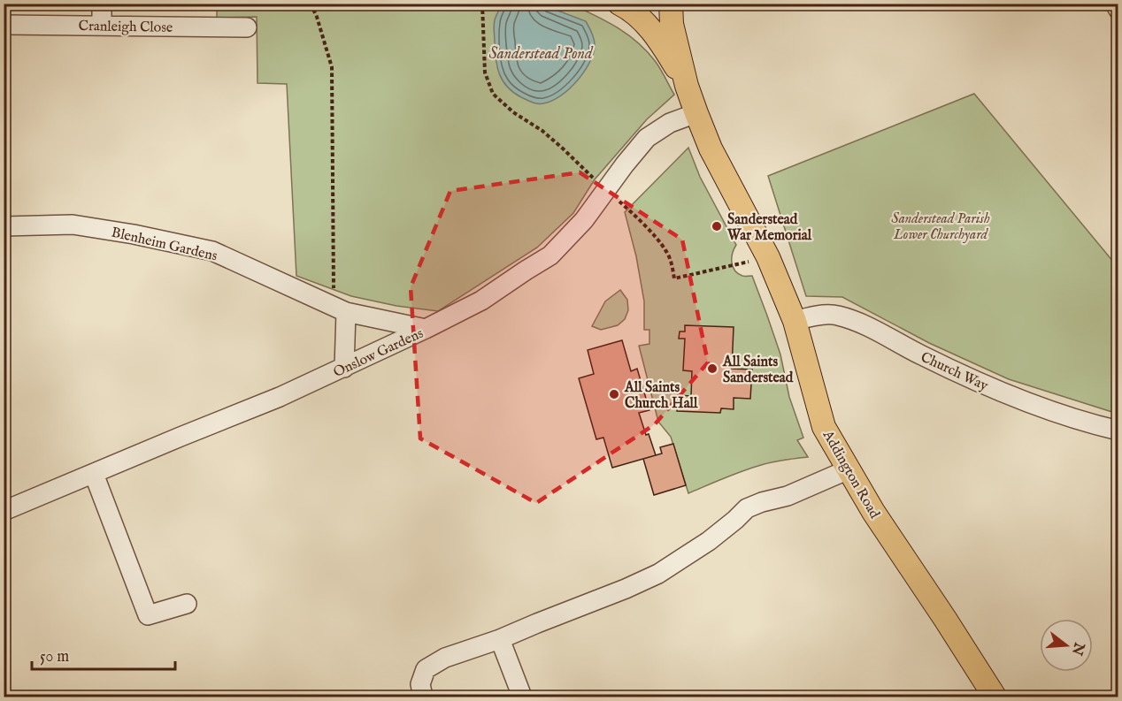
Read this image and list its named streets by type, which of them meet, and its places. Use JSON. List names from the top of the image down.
{
  "streets": {
    "main road": ["Addington Road"],
    "street": [
      "Cranleigh Close",
      "Blenheim Gardens",
      "Onslow Gardens",
      "Church Way"
    ]
  },
  "crossings": [
    ["Blenheim Gardens", "Onslow Gardens"],
    ["Onslow Gardens", "Addington Road"],
    ["Church Way", "Addington Road"]
  ],
  "water": ["Sanderstead Pond"],
  "parks": ["Sanderstead Parish Lower Churchyard"],
  "places": ["Sanderstead War Memorial", "All Saints Sanderstead", "All Saints Church Hall"],
  "scale_bar": "50 m",
  "north": "right"
}
